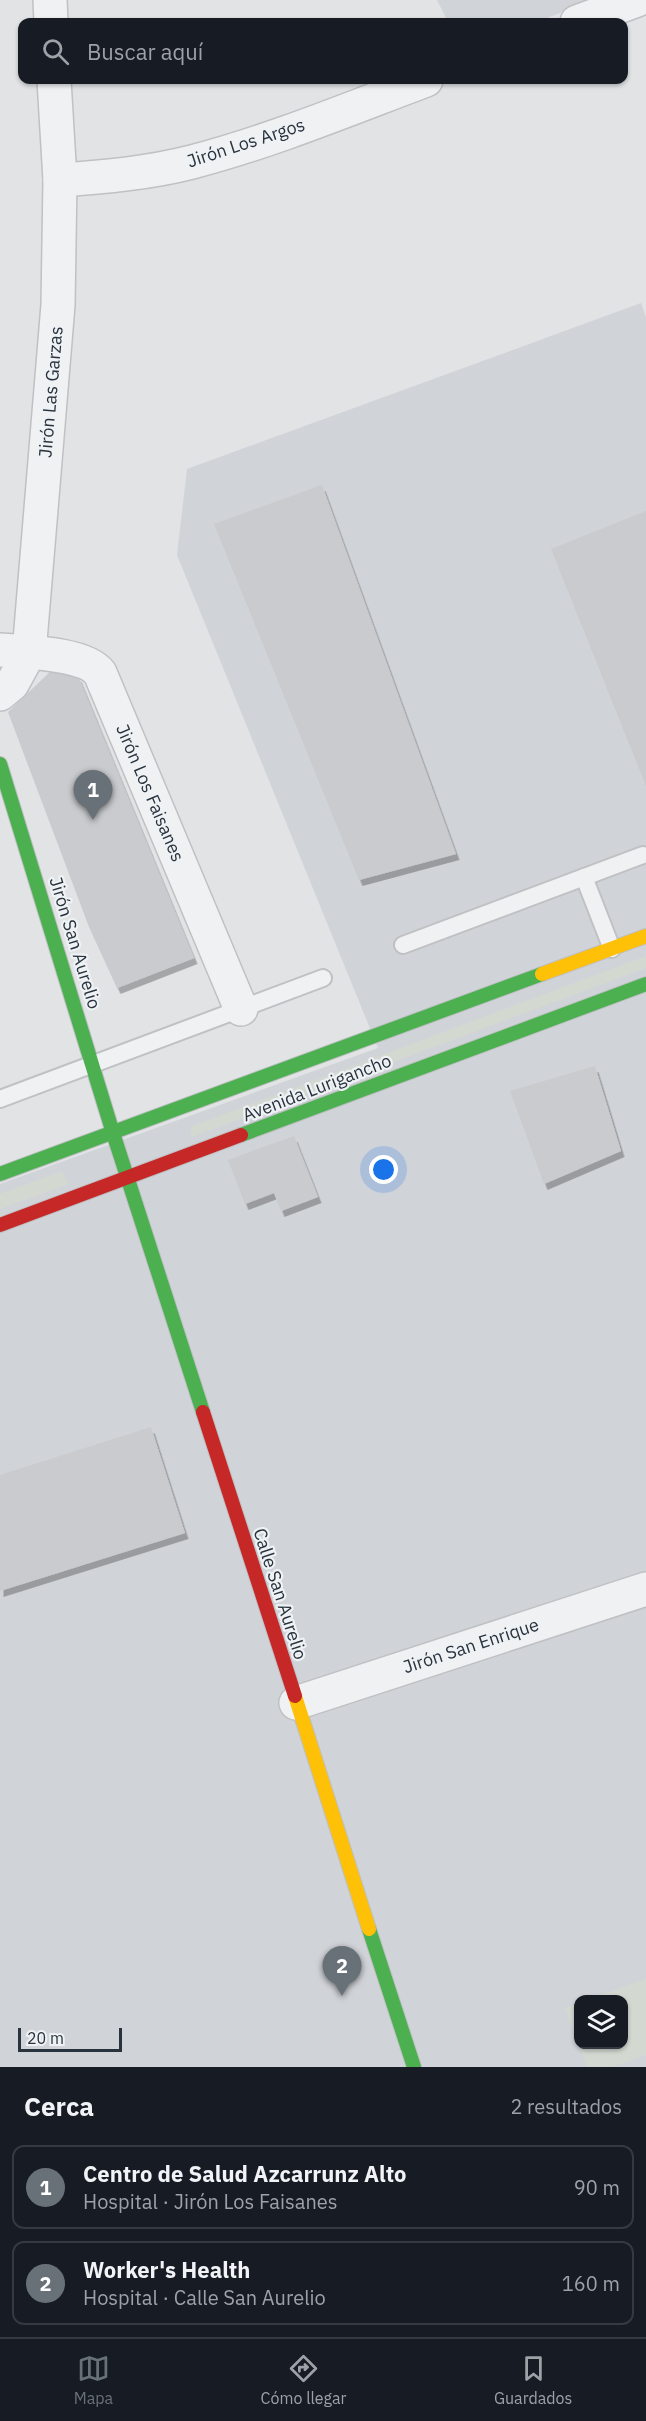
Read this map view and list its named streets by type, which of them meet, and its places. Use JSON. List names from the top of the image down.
{
  "streets": {
    "main road": ["Jirón San Aurelio", "Avenida Lurigancho", "Calle San Aurelio"],
    "street": [
      "Jirón Los Argos",
      "Jirón Las Garzas",
      "Jirón Los Faisanes",
      "Jirón San Enrique"
    ]
  },
  "crossings": [
    ["Jirón Los Argos", "Jirón Las Garzas"],
    ["Jirón Las Garzas", "Jirón Los Faisanes"],
    ["Jirón San Aurelio", "Avenida Lurigancho"],
    ["Jirón San Aurelio", "Calle San Aurelio"],
    ["Avenida Lurigancho", "Calle San Aurelio"],
    ["Calle San Aurelio", "Jirón San Enrique"]
  ],
  "scale_bar": "20 m",
  "page": {
    "search": "Buscar aquí",
    "pins": ["1", "2"],
    "scale": "20 m",
    "heading": ["Cerca", "2 resultados"],
    "list": [
      {
        "mark": "1",
        "name": "Centro de Salud Azcarrunz Alto",
        "note": "Hospital · Jirón Los Faisanes",
        "value": "90 m"
      },
      {
        "mark": "2",
        "name": "Worker's Health",
        "note": "Hospital · Calle San Aurelio",
        "value": "160 m"
      }
    ],
    "nav": ["Mapa", "Cómo llegar", "Guardados"]
  }
}
